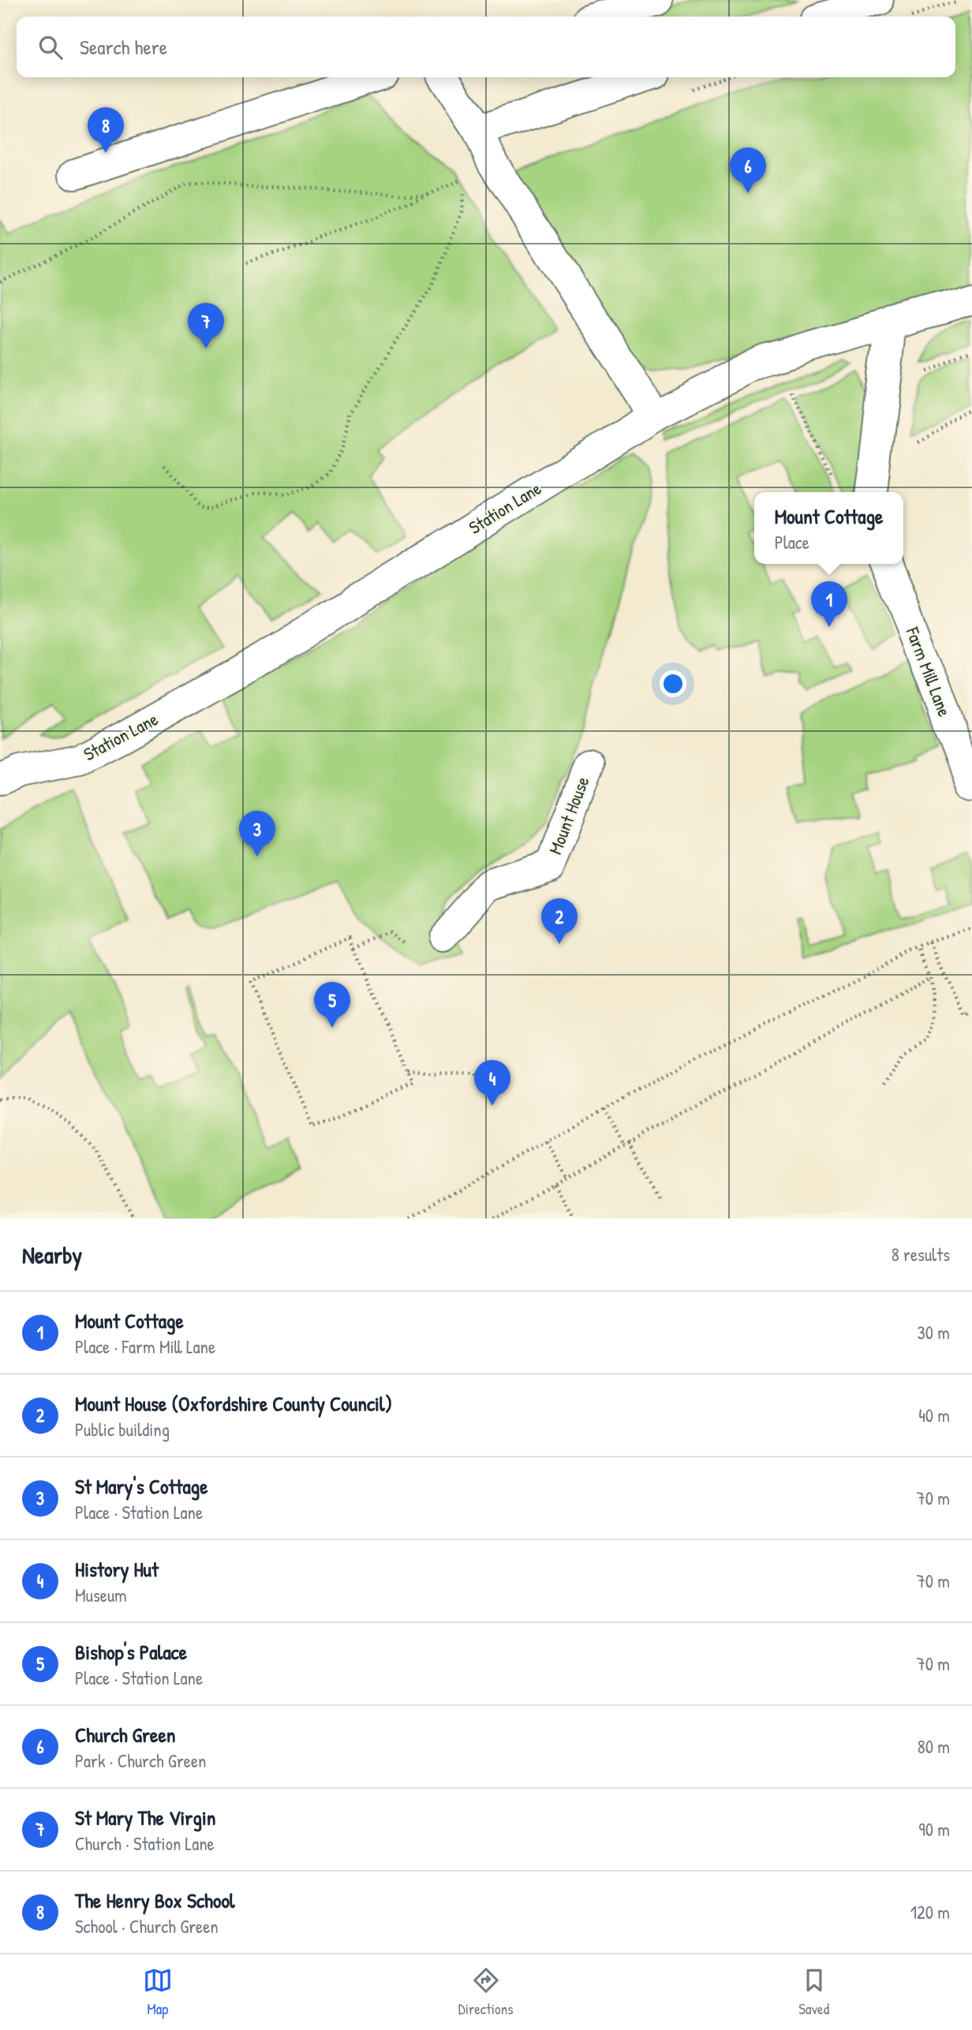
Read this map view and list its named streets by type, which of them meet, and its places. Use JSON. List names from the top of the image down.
{
  "streets": {
    "street": ["Station Lane", "Farm Mill Lane", "Mount House"]
  },
  "page": {
    "search": "Search here",
    "pins": [
      "8",
      "6",
      "7",
      "1",
      "3",
      "2",
      "5",
      "4"
    ],
    "popup": ["Mount Cottage", "Place"],
    "heading": ["Nearby", "8 results"],
    "list": [
      {
        "mark": "1",
        "name": "Mount Cottage",
        "note": "Place · Farm Mill Lane",
        "value": "30 m"
      },
      {
        "mark": "2",
        "name": "Mount House (Oxfordshire County Council)",
        "note": "Public building",
        "value": "40 m"
      },
      {
        "mark": "3",
        "name": "St Mary's Cottage",
        "note": "Place · Station Lane",
        "value": "70 m"
      },
      {
        "mark": "4",
        "name": "History Hut",
        "note": "Museum",
        "value": "70 m"
      },
      {
        "mark": "5",
        "name": "Bishop's Palace",
        "note": "Place · Station Lane",
        "value": "70 m"
      },
      {
        "mark": "6",
        "name": "Church Green",
        "note": "Park · Church Green",
        "value": "80 m"
      },
      {
        "mark": "7",
        "name": "St Mary The Virgin",
        "note": "Church · Station Lane",
        "value": "90 m"
      },
      {
        "mark": "8",
        "name": "The Henry Box School",
        "note": "School · Church Green",
        "value": "120 m"
      }
    ],
    "nav": ["Map", "Directions", "Saved"]
  }
}
